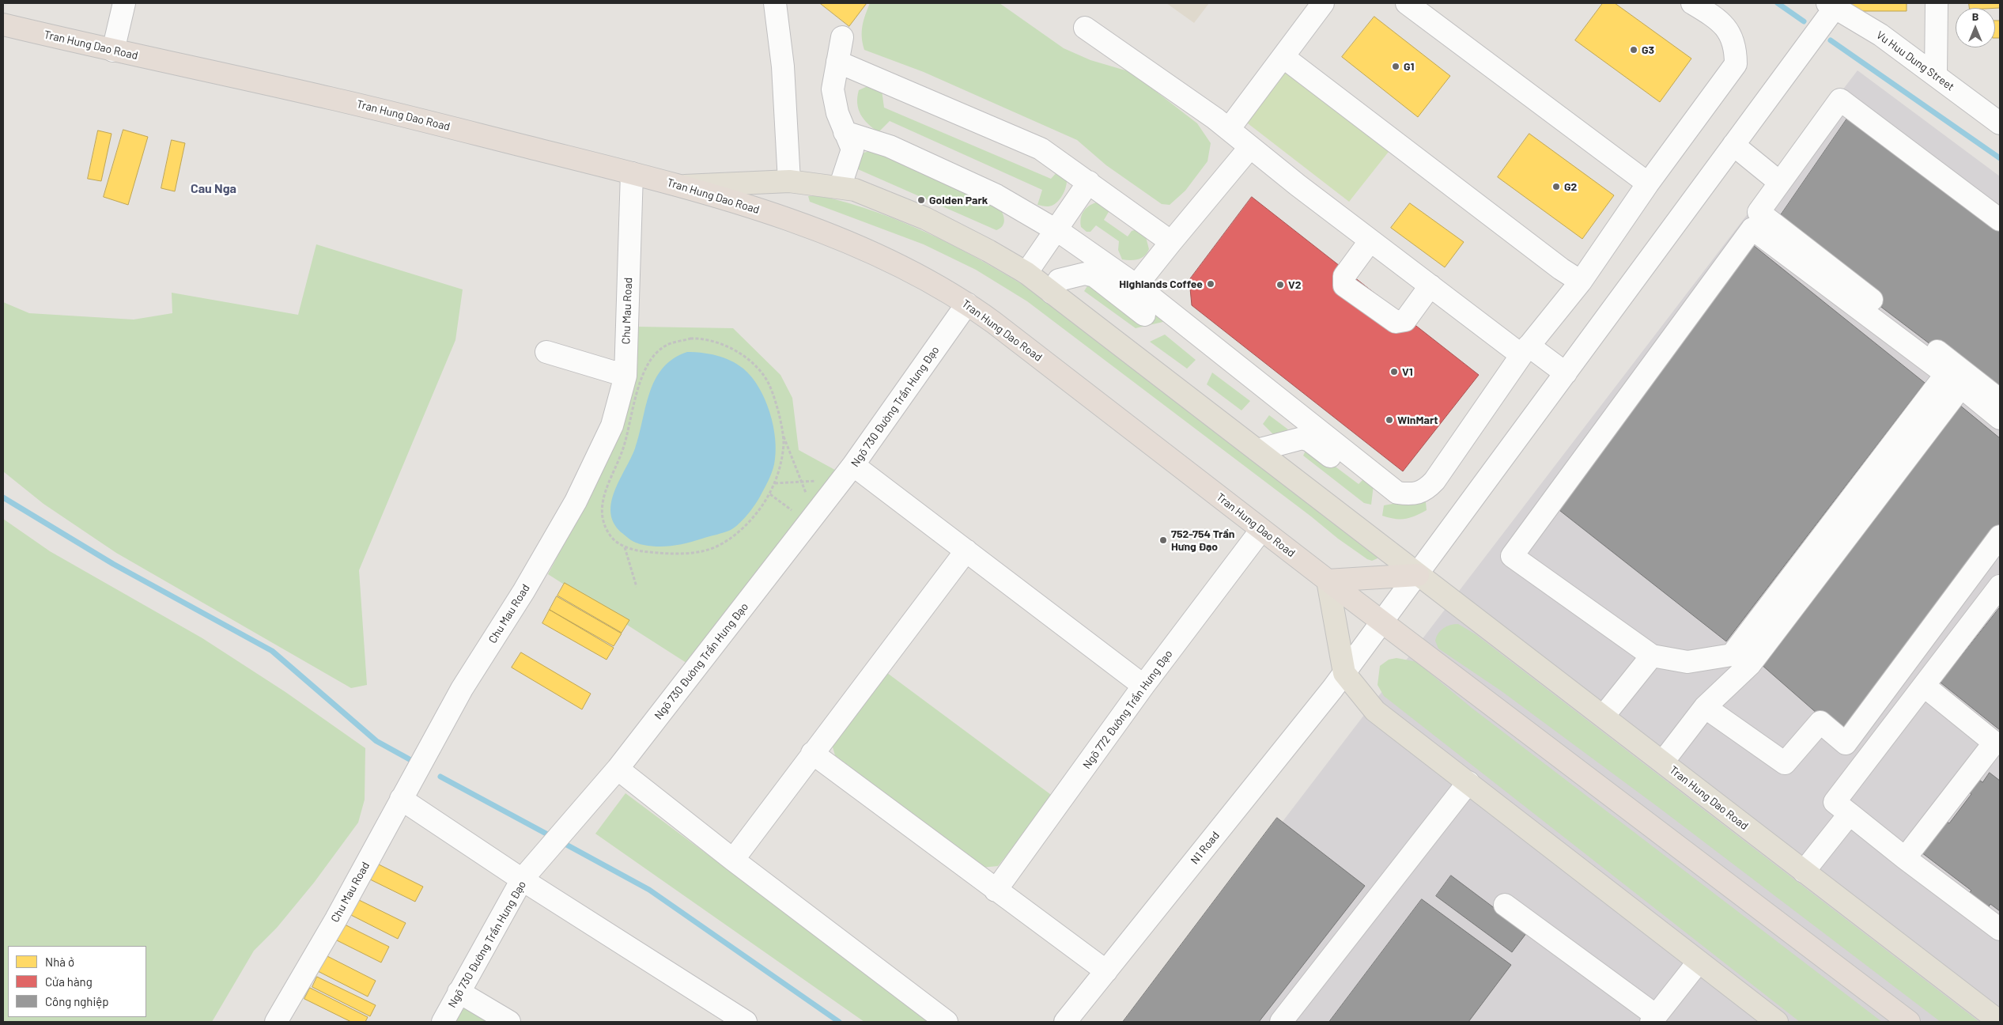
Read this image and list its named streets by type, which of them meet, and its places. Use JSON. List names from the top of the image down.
{
  "streets": {
    "highway": ["Tran Hung Dao Road"],
    "street": [
      "Vu Huu Dung Street",
      "Chu Mau Road",
      "Ngõ 730 Đường Trần Hưng Đạo",
      "Ngõ 772 Đường Trần Hưng Đạo",
      "N1 Road"
    ]
  },
  "crossings": [
    ["Tran Hung Dao Road", "Chu Mau Road"],
    ["Tran Hung Dao Road", "Ngõ 730 Đường Trần Hưng Đạo"],
    ["Tran Hung Dao Road", "Ngõ 772 Đường Trần Hưng Đạo"],
    ["Tran Hung Dao Road", "N1 Road"],
    ["Vu Huu Dung Street", "N1 Road"]
  ],
  "districts": ["Cau Nga"],
  "places": [
    "G3",
    "G1",
    "G2",
    "Golden Park",
    "Highlands Coffee",
    "V2",
    "V1",
    "WinMart",
    "752-754 Trần Hưng Đạo"
  ],
  "legend": ["Nhà ở", "Cửa hàng", "Công nghiệp"],
  "north": "top"
}
